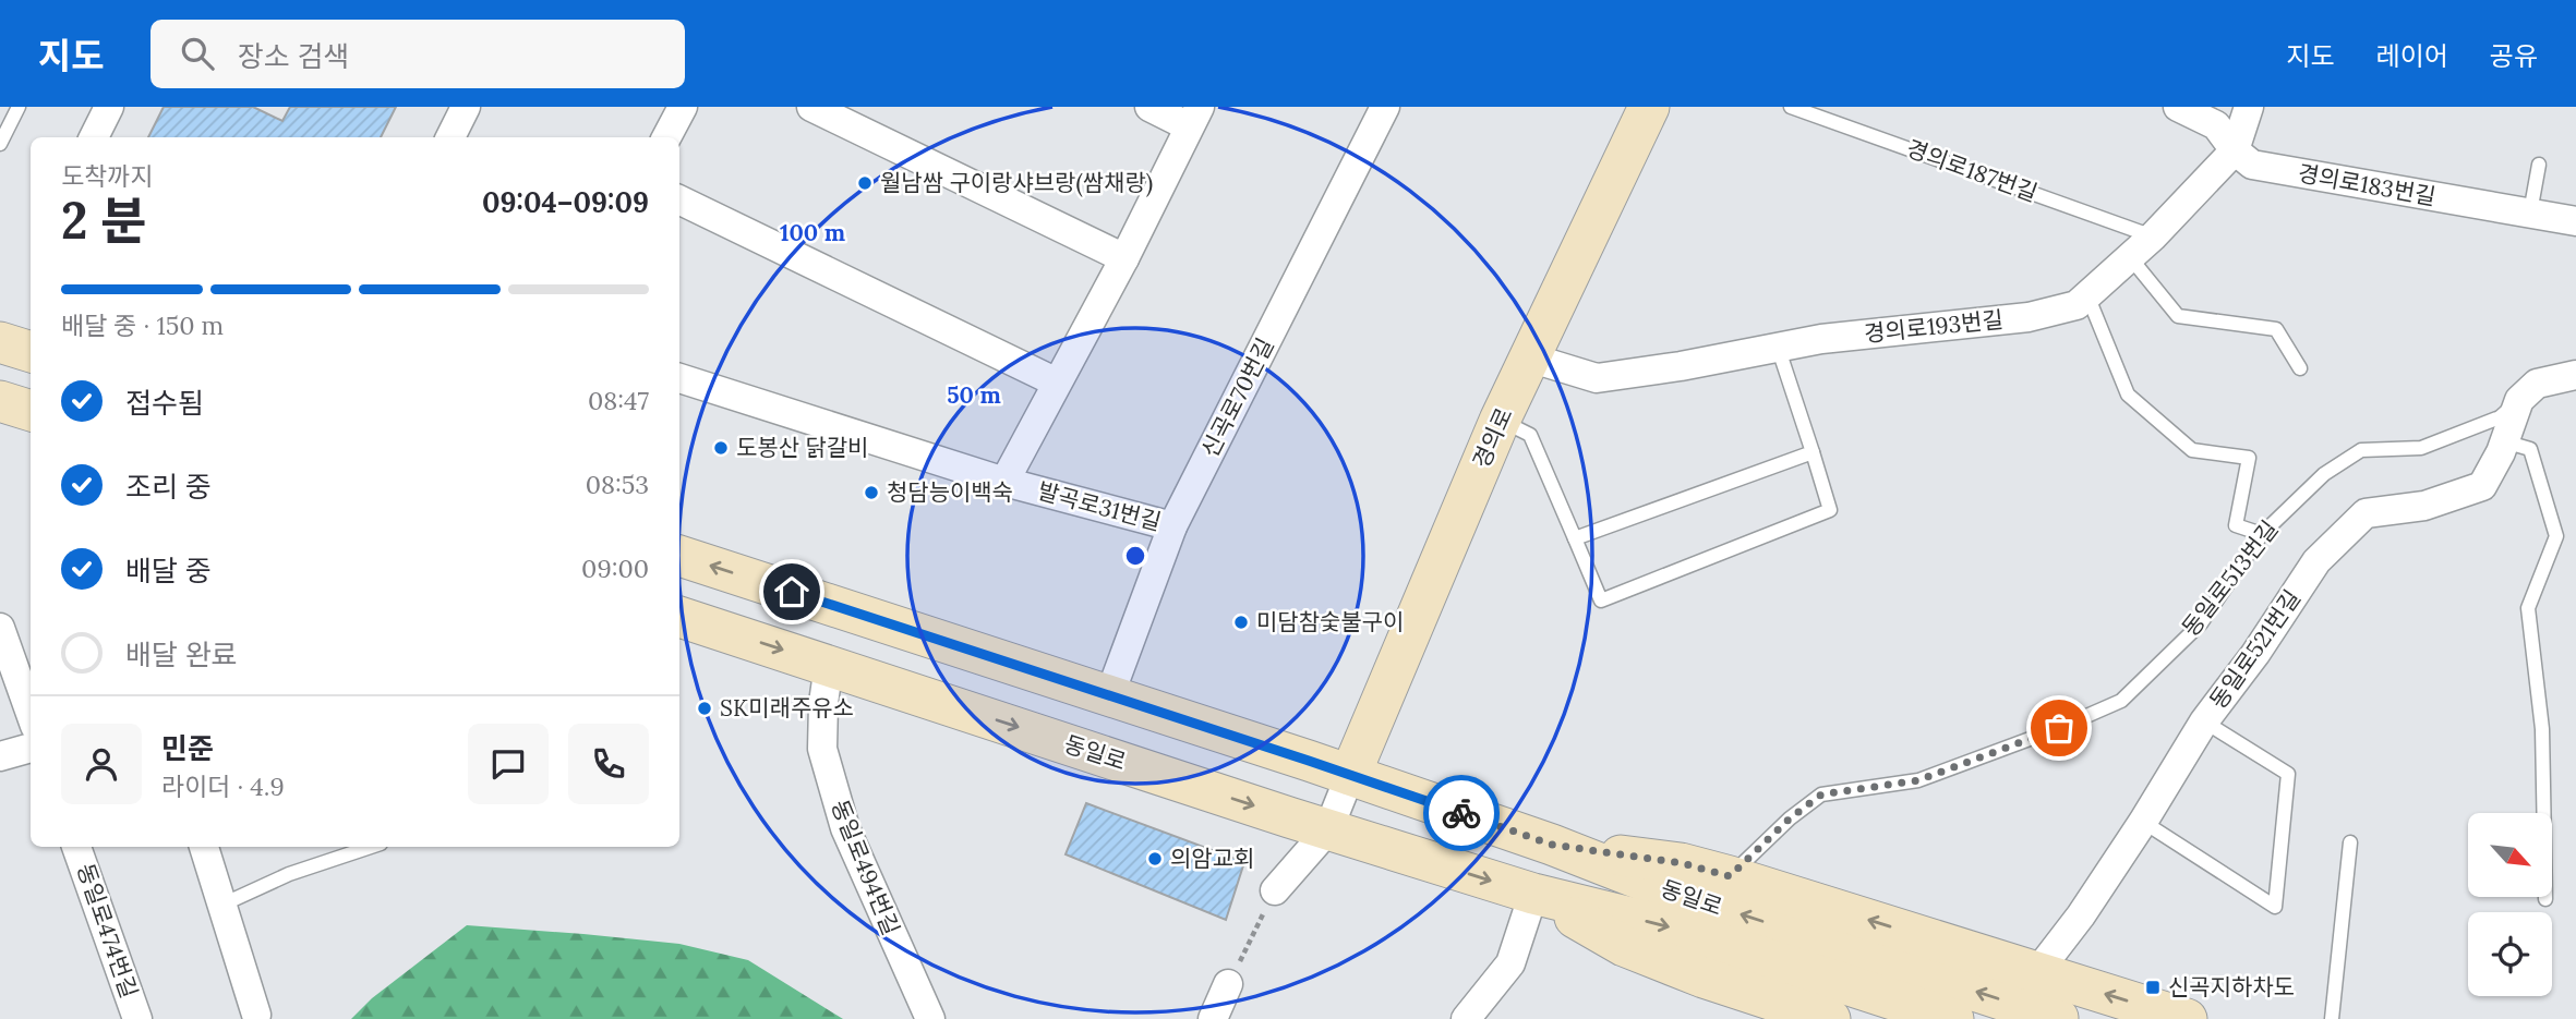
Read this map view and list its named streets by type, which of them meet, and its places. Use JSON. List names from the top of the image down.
{
  "streets": {
    "street": [
      "경의로183번길",
      "경의로193번길",
      "신곡로70번길",
      "경의로",
      "발곡로31번길",
      "동일로513번길",
      "동일로521번길",
      "동일로",
      "동일로494번길",
      "동일로474번길"
    ],
    "lane": ["경의로187번길"]
  },
  "crossings": [
    ["경의로187번길", "경의로193번길"],
    ["경의로183번길", "경의로193번길"],
    ["경의로193번길", "경의로"],
    ["신곡로70번길", "발곡로31번길"],
    ["신곡로70번길", "동일로"],
    ["경의로", "동일로"],
    ["동일로513번길", "동일로521번길"],
    ["동일로", "동일로494번길"]
  ],
  "places": {
    "other": [
      "월남쌈 구이랑샤브랑(쌈채랑)",
      "도봉산 닭갈비",
      "청담능이백숙",
      "미담참숯불구이",
      "SK미래주유소",
      "의암교회"
    ],
    "transit": ["신곡지하차도"]
  },
  "north": "bottom right",
  "page": {
    "header": "지도",
    "search": "장소 검색",
    "nav": ["지도", "레이어", "공유"],
    "heading": ["2 분", "도착까지", "09:04–09:09"],
    "panel": ["민준", "라이더 · 4.9"],
    "bar": "배달 중 · 150 m",
    "list": [
      ["접수됨", "08:47"],
      ["조리 중", "08:53"],
      ["배달 중", "09:00"],
      "배달 완료"
    ]
  },
  "rings": ["100 m", "50 m"]
}
